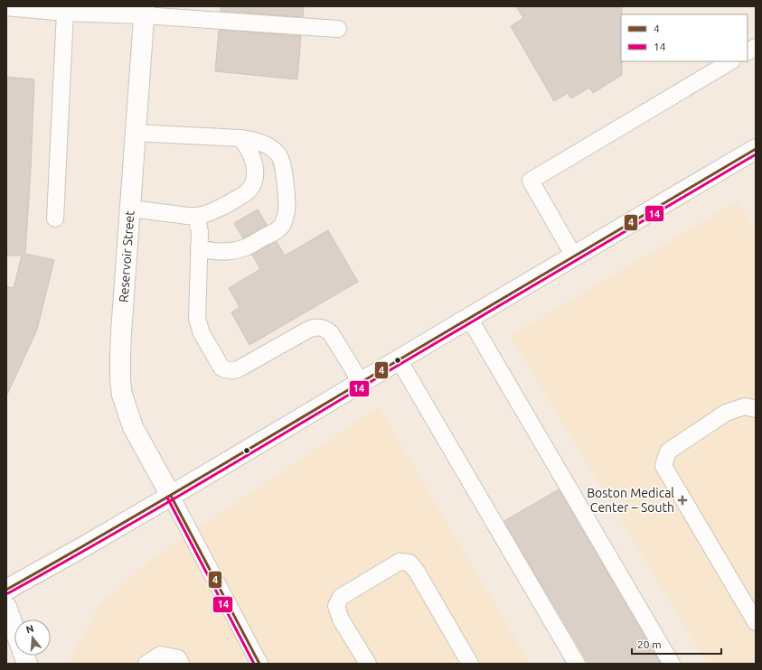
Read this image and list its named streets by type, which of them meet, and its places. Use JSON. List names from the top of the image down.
{
  "streets": {
    "main road": ["Reservoir Street"]
  },
  "places": {
    "health": ["Boston Medical Center – South"]
  },
  "lines": ["transit line 4", "transit line 14"],
  "legend": ["4", "14"],
  "scale_bar": "20 m",
  "north": "top"
}
